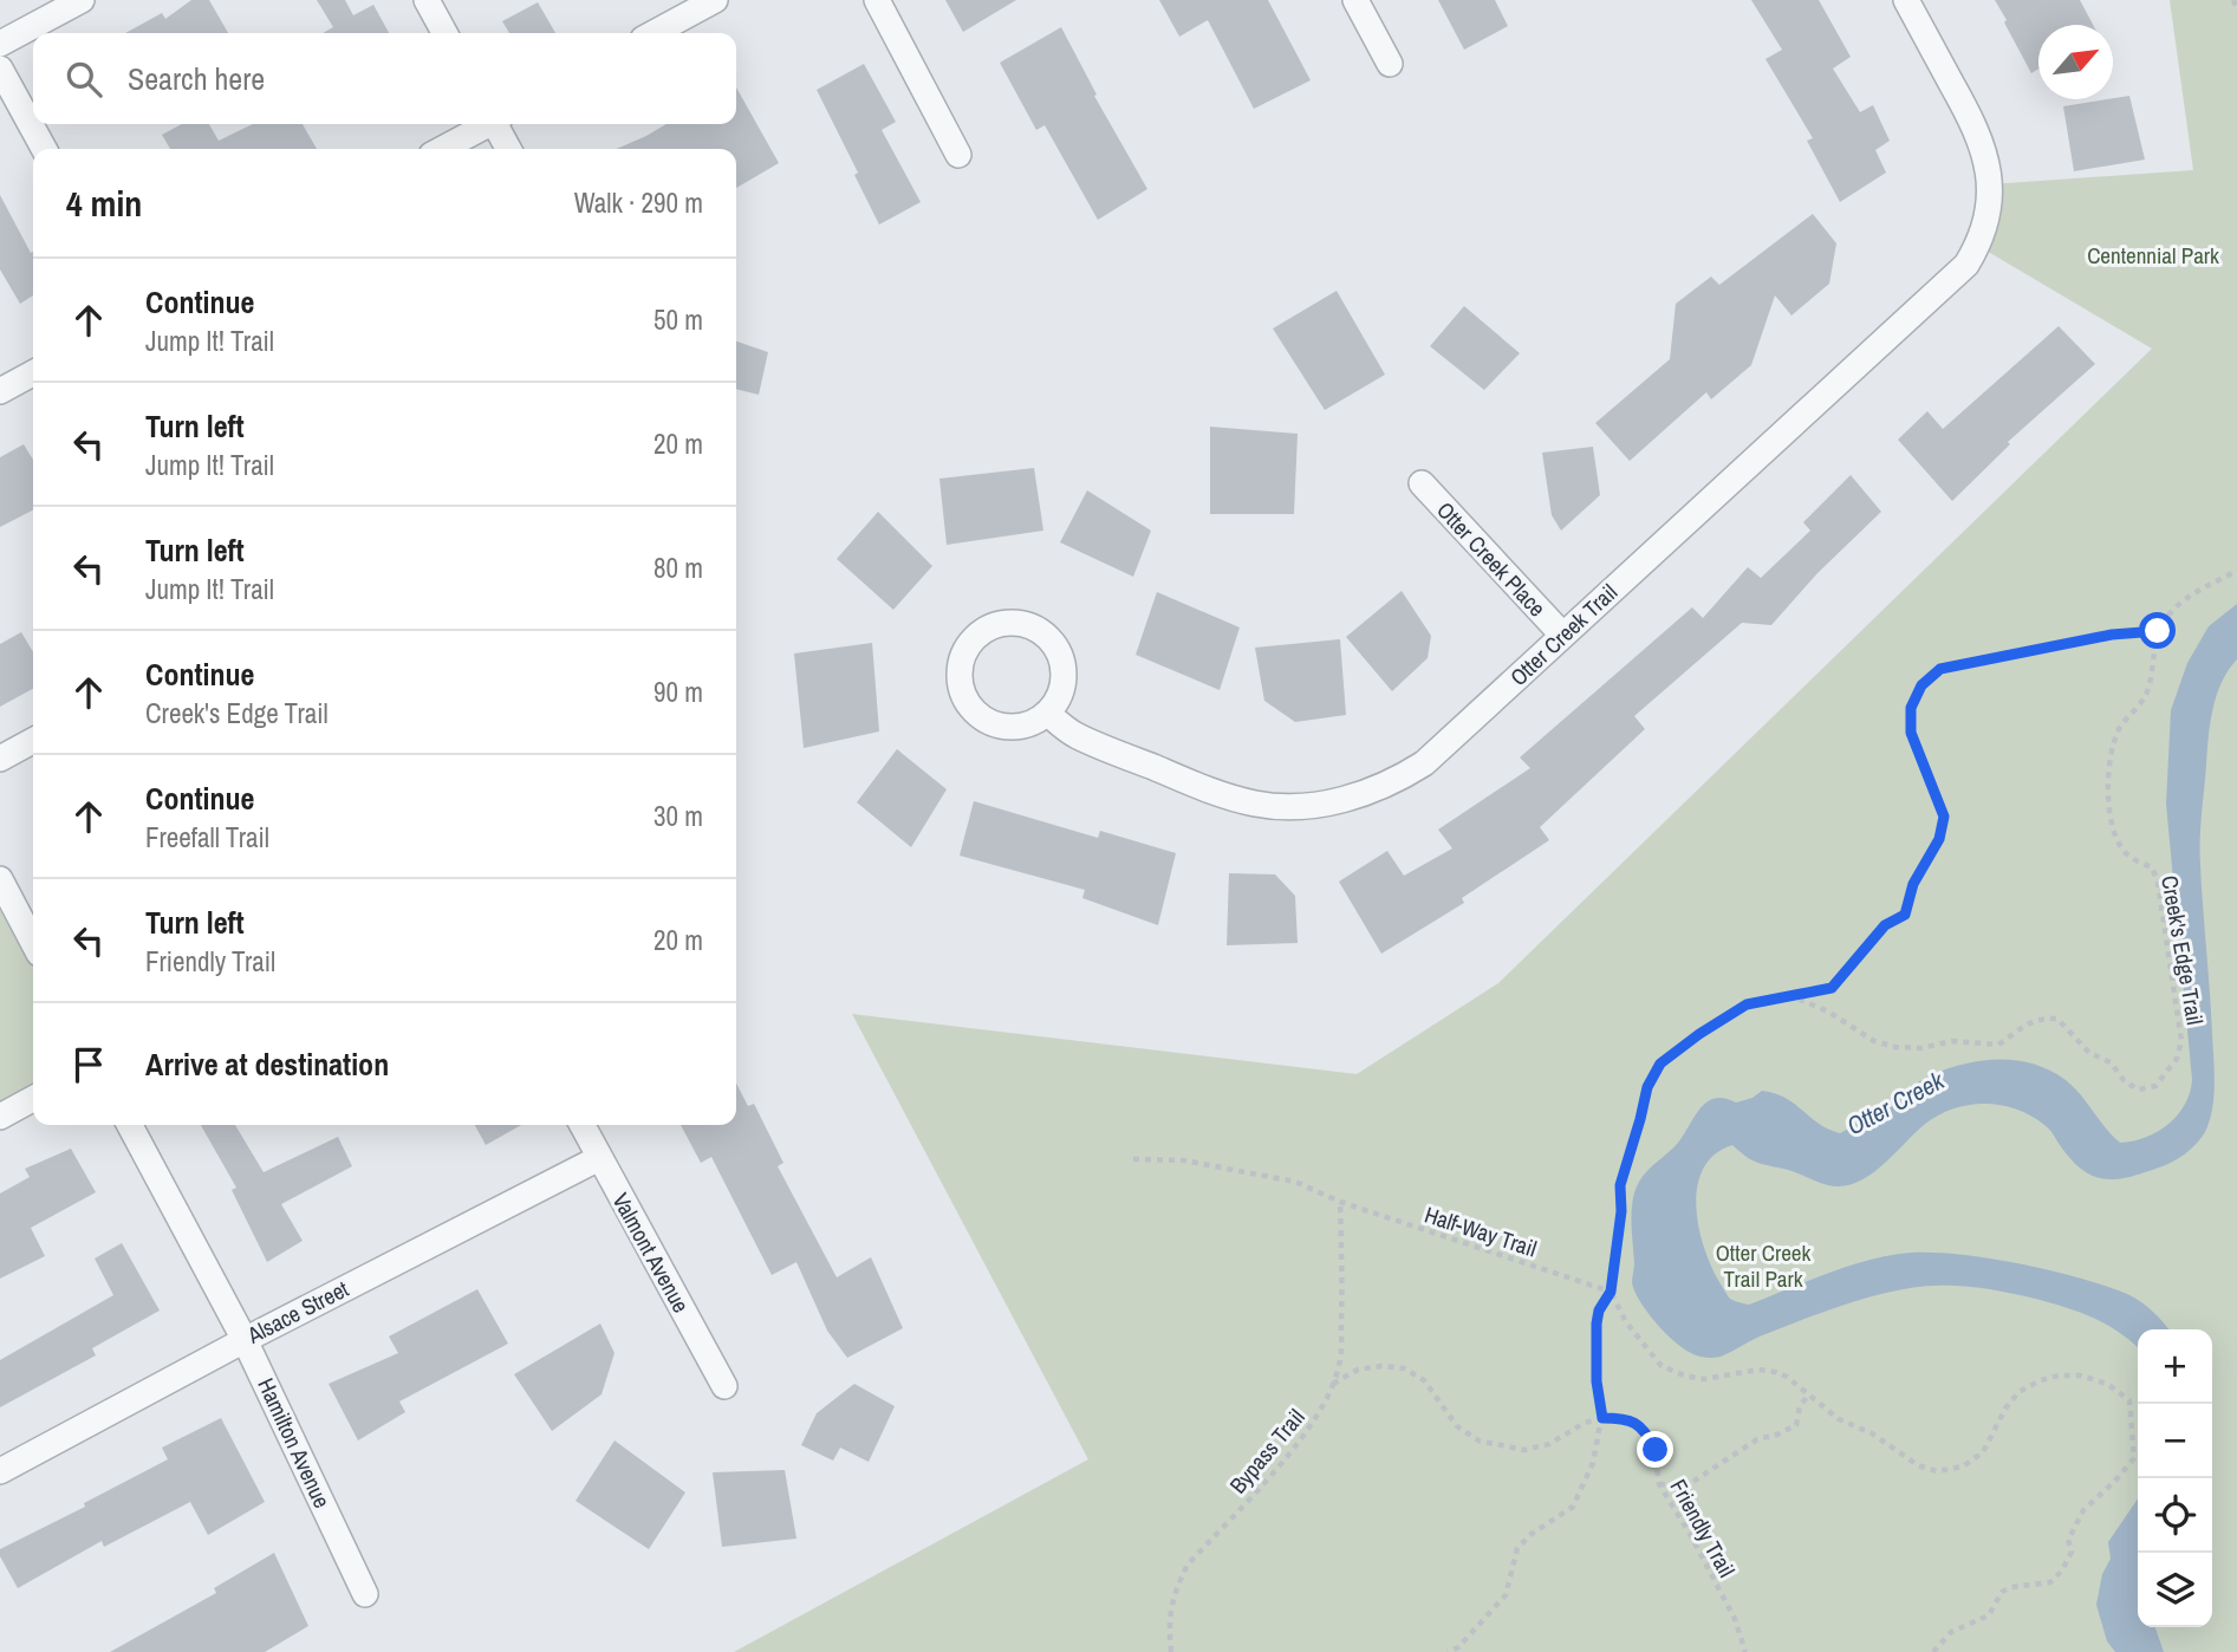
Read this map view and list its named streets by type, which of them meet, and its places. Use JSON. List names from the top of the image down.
{
  "streets": {
    "street": [
      "Otter Creek Place",
      "Otter Creek Trail",
      "Valmont Avenue",
      "Alsace Street",
      "Hamilton Avenue"
    ],
    "path": [
      "Creek's Edge Trail",
      "Half-Way Trail",
      "Bypass Trail",
      "Friendly Trail"
    ]
  },
  "crossings": [
    ["Otter Creek Place", "Otter Creek Trail"],
    ["Half-Way Trail", "Bypass Trail"],
    ["Valmont Avenue", "Alsace Street"],
    ["Alsace Street", "Hamilton Avenue"]
  ],
  "water": ["Otter Creek"],
  "parks": ["Centennial Park", "Otter Creek Trail Park"],
  "north": "top right",
  "page": {
    "search": "Search here",
    "heading": ["4 min", "Walk · 290 m"],
    "list": [
      ["Continue", "Jump It! Trail", "50 m"],
      ["Turn left", "Jump It! Trail", "20 m"],
      ["Turn left", "Jump It! Trail", "80 m"],
      ["Continue", "Creek's Edge Trail", "90 m"],
      ["Continue", "Freefall Trail", "30 m"],
      ["Turn left", "Friendly Trail", "20 m"],
      "Arrive at destination"
    ],
    "map_buttons": ["+", "−"]
  }
}
